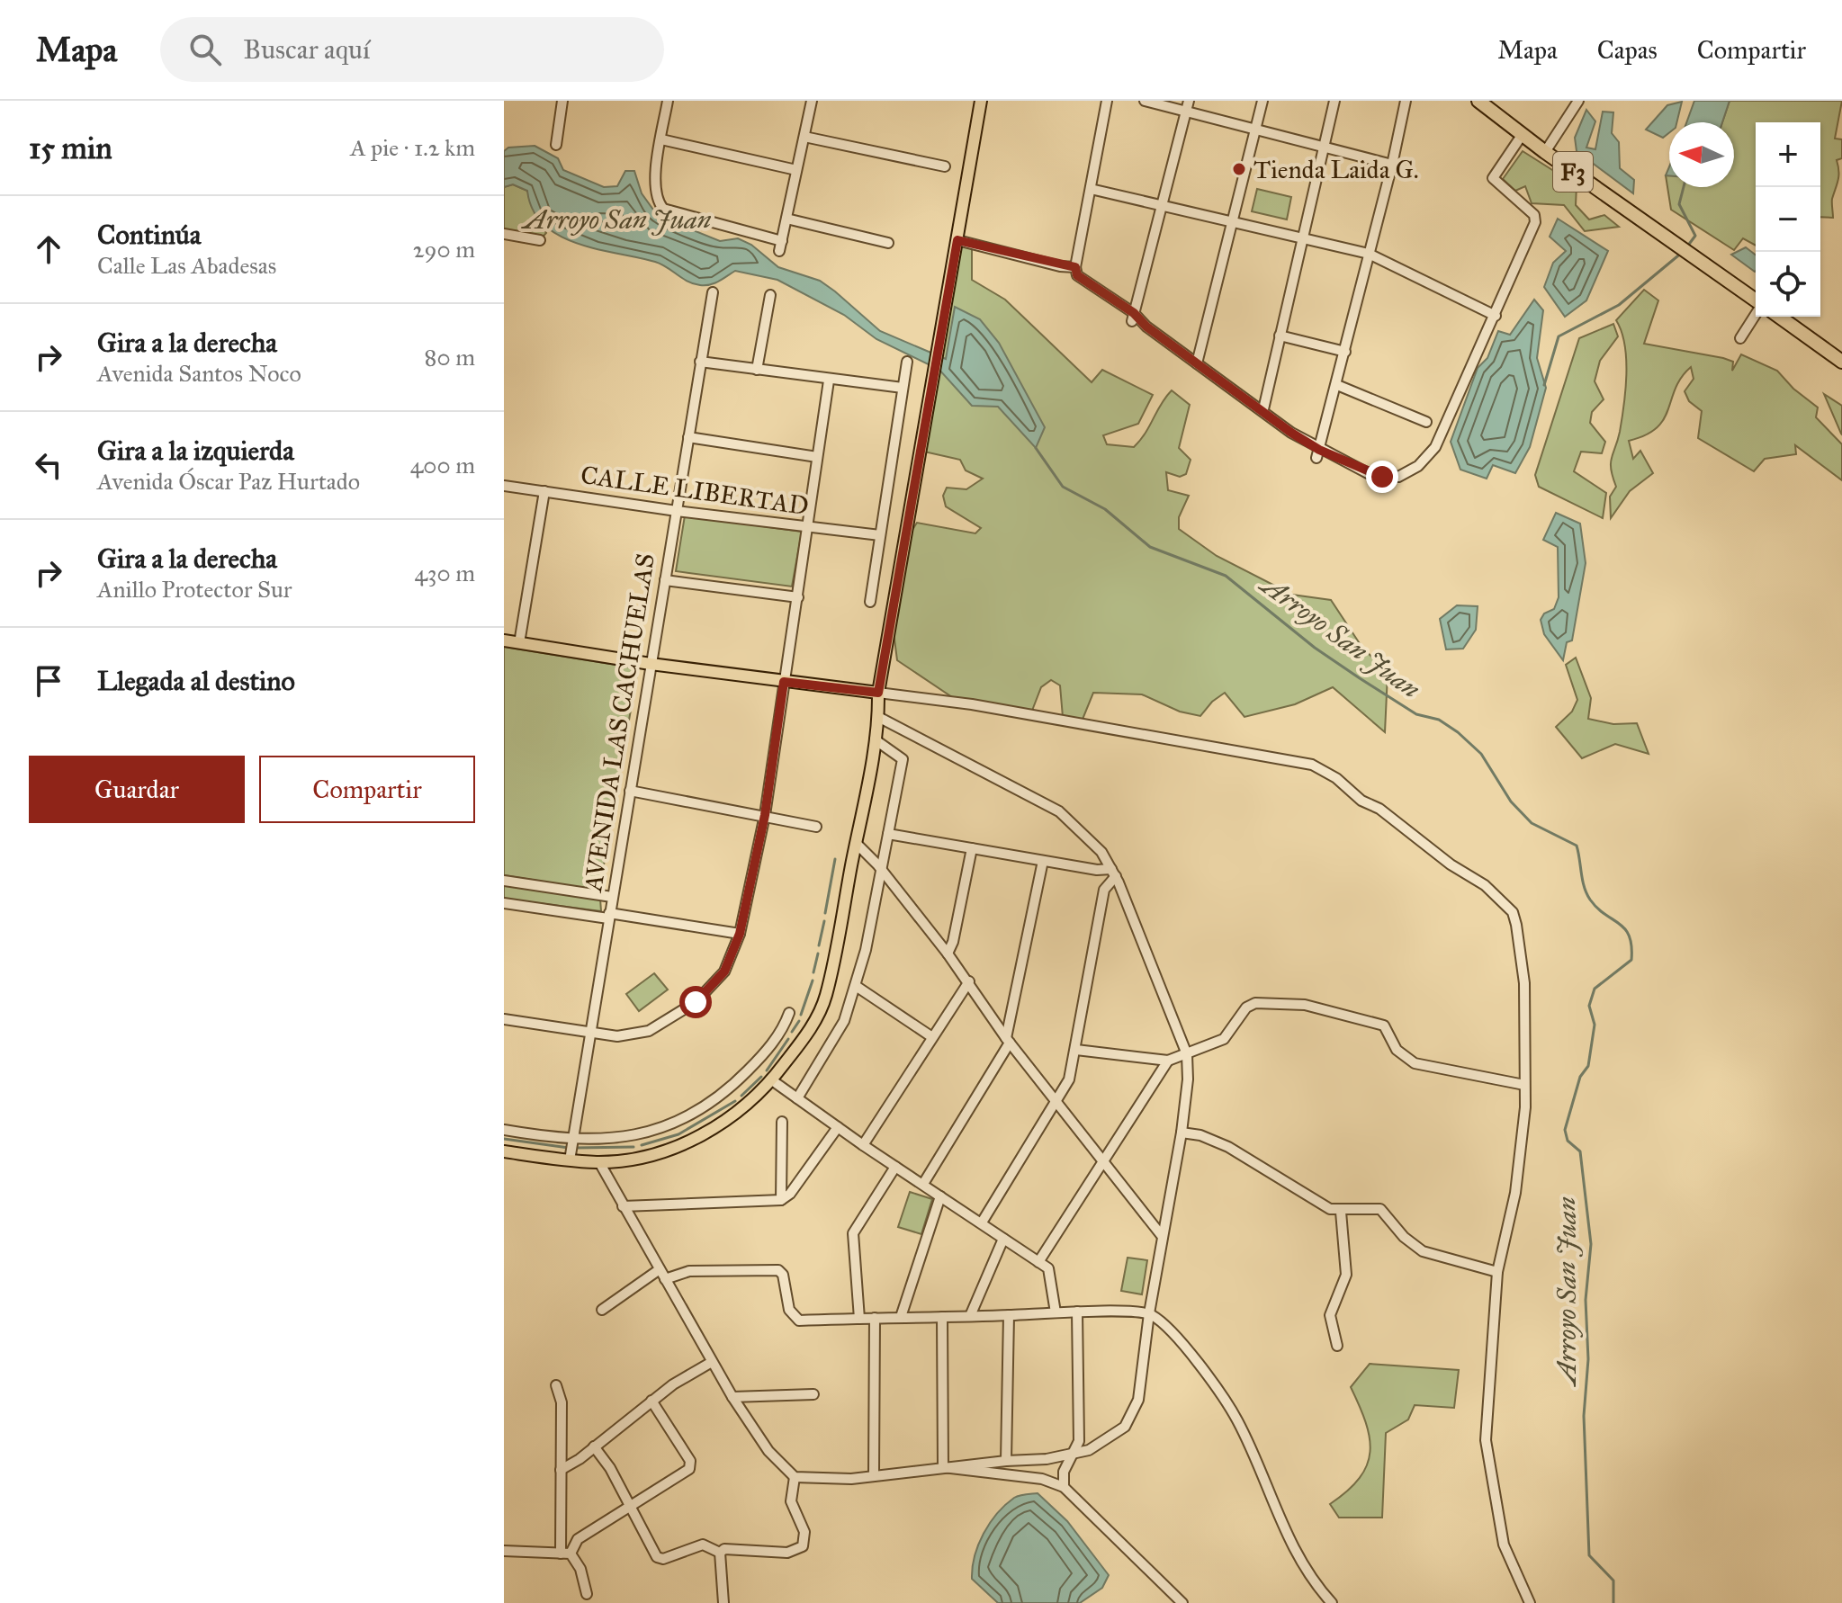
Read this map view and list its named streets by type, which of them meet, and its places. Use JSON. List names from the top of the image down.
{
  "streets": {
    "highway": ["F3"],
    "street": ["CALLE LIBERTAD", "AVENIDA LAS CACHUELAS"]
  },
  "crossings": [
    ["CALLE LIBERTAD", "AVENIDA LAS CACHUELAS"]
  ],
  "water": ["Arroyo San Juan"],
  "places": ["Tienda Laida G."],
  "north": "left",
  "page": {
    "header": "Mapa",
    "search": "Buscar aquí",
    "nav": ["Mapa", "Capas", "Compartir"],
    "heading": ["15 min", "A pie · 1.2 km"],
    "map_buttons": ["+", "−"],
    "list": [
      ["Continúa", "Calle Las Abadesas", "290 m"],
      ["Gira a la derecha", "Avenida Santos Noco", "80 m"],
      ["Gira a la izquierda", "Avenida Óscar Paz Hurtado", "400 m"],
      ["Gira a la derecha", "Anillo Protector Sur", "430 m"],
      "Llegada al destino"
    ],
    "buttons": ["Guardar", "Compartir"]
  }
}
